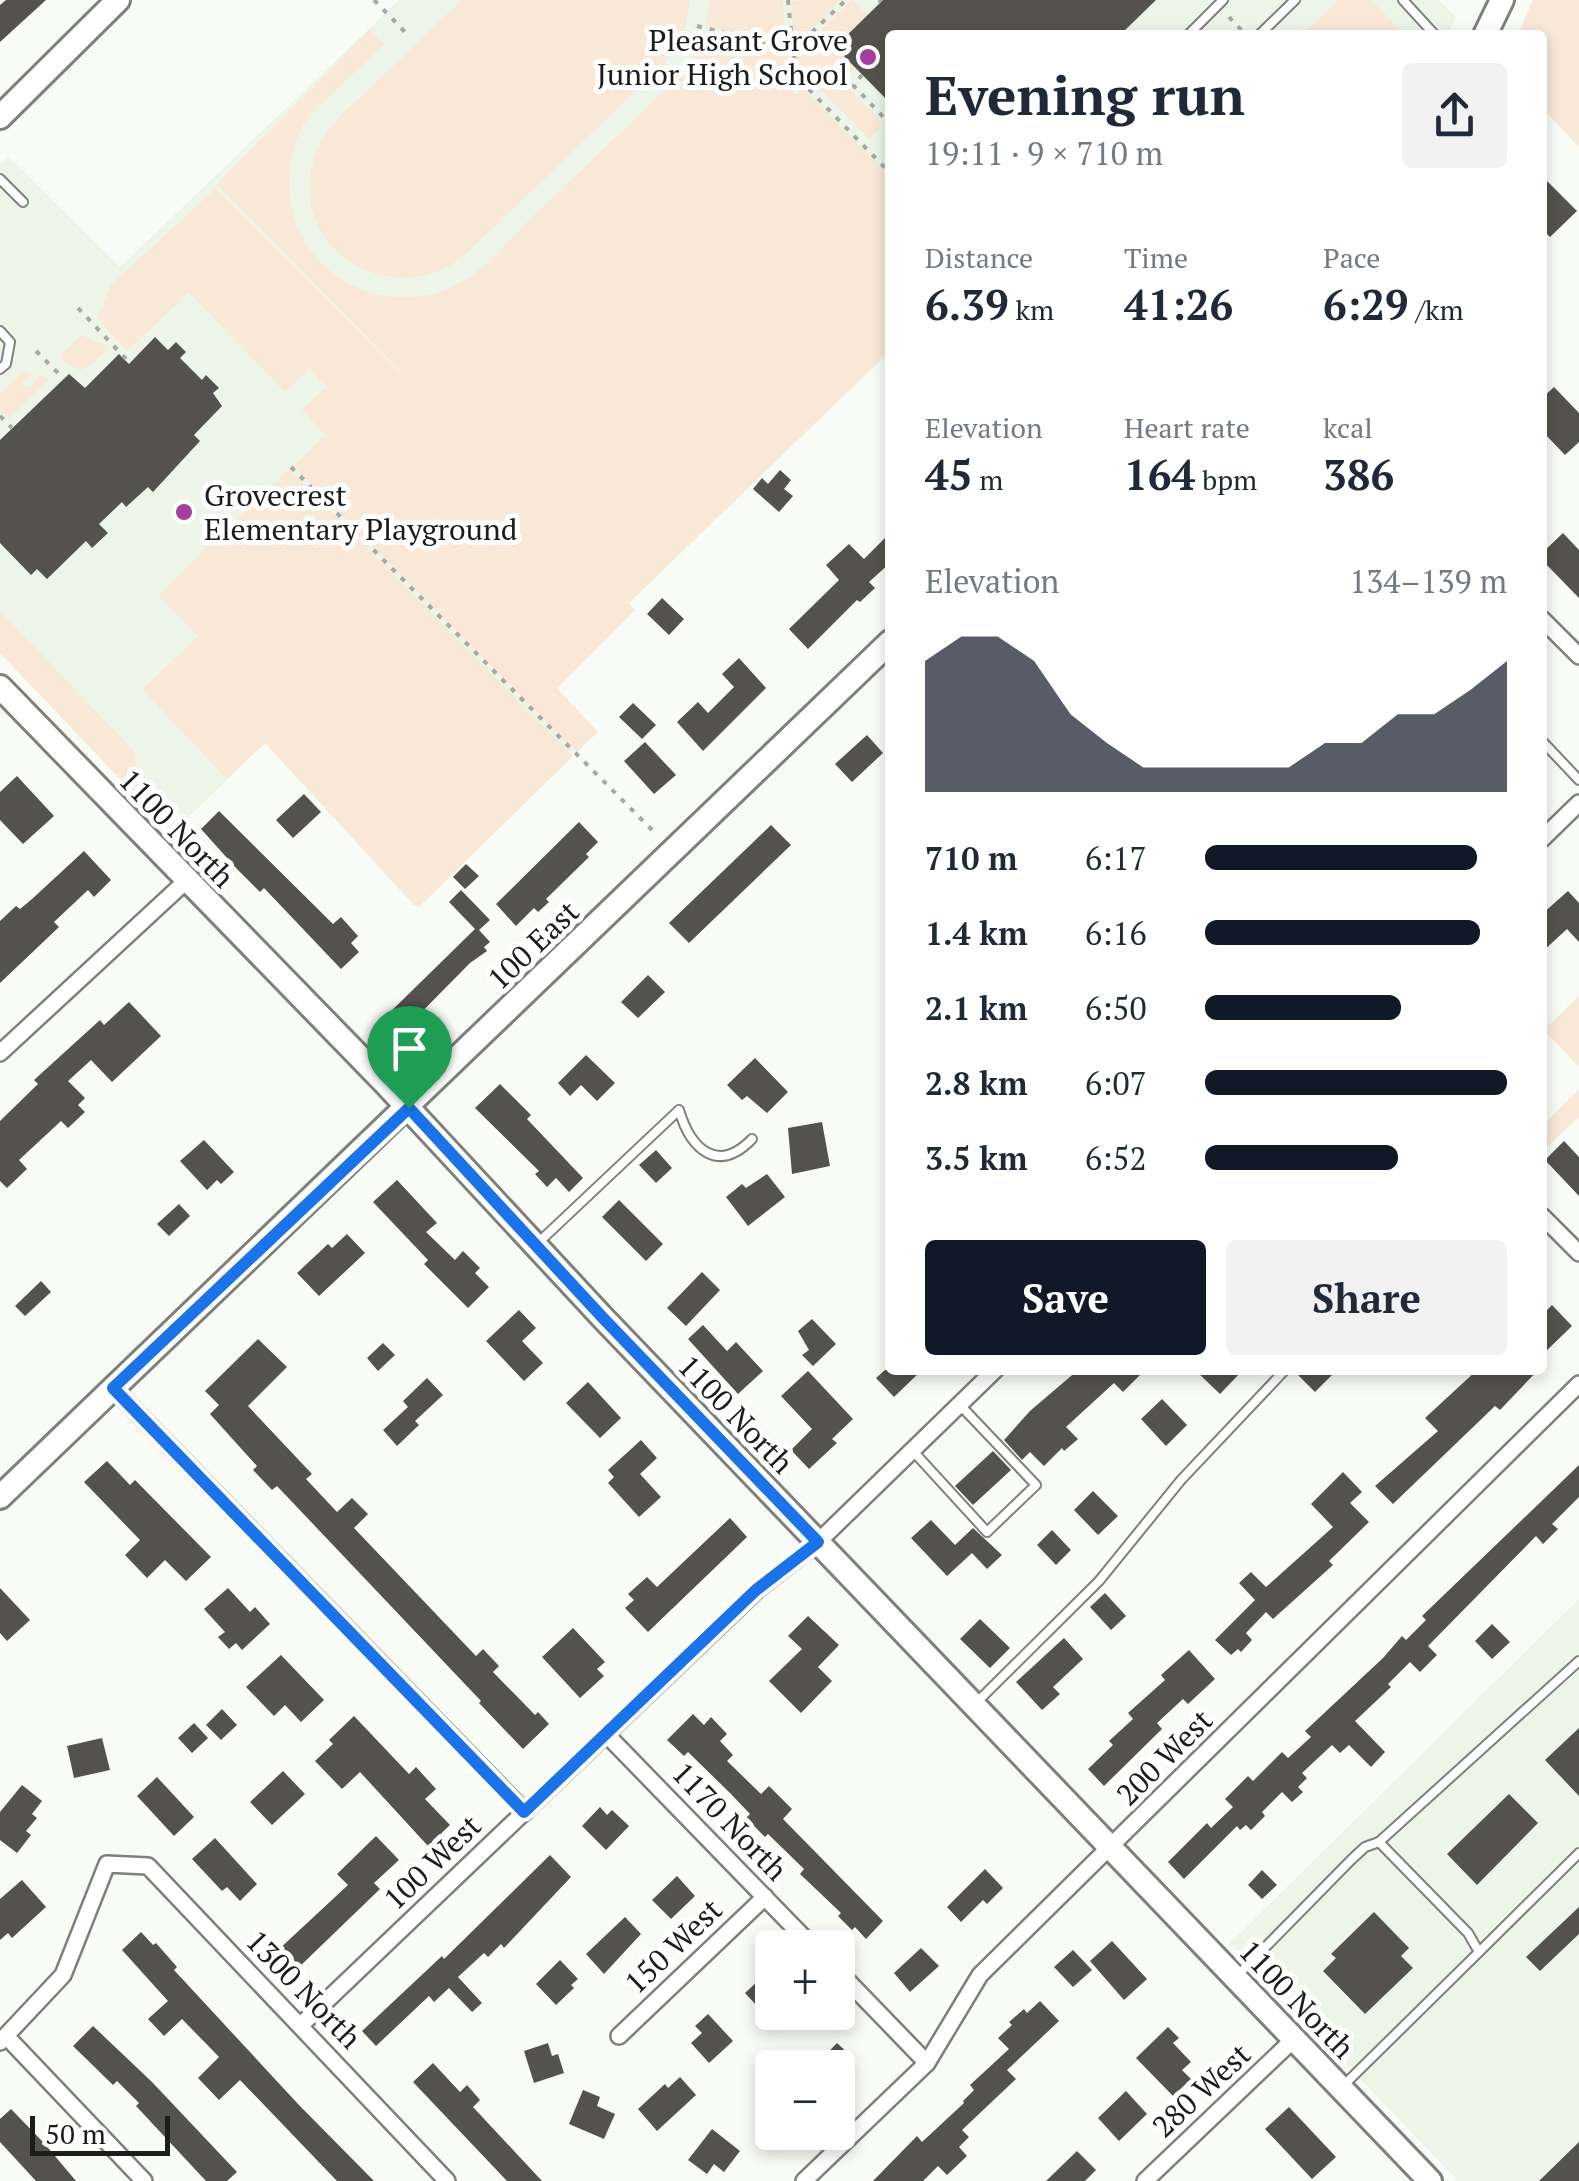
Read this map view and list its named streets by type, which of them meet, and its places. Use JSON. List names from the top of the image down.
{
  "streets": {
    "main road": ["1100 North", "100 East"],
    "street": [
      "200 West",
      "1170 North",
      "100 West",
      "150 West",
      "1300 North",
      "280 West"
    ]
  },
  "crossings": [
    ["1100 North", "100 East"],
    ["1100 North", "200 West"],
    ["1100 North", "100 West"],
    ["1100 North", "280 West"],
    ["1170 North", "100 West"],
    ["1170 North", "150 West"],
    ["100 West", "1300 North"]
  ],
  "places": ["Pleasant Grove Junior High School", "Grovecrest Elementary Playground"],
  "scale_bar": "50 m",
  "page": {
    "heading": ["Evening run", "19:11 · 9 × 710 m"],
    "stats": [
      ["Distance", "6.39 km"],
      ["Time", "41:26"],
      ["Pace", "6:29 /km"],
      ["Elevation", "45 m"],
      ["Heart rate", "164 bpm"],
      ["kcal", "386"]
    ],
    "chart": ["Elevation", "134–139 m"],
    "list": [
      {
        "name": "710 m",
        "note": "6:17"
      },
      {
        "name": "1.4 km",
        "note": "6:16"
      },
      {
        "name": "2.1 km",
        "note": "6:50"
      },
      {
        "name": "2.8 km",
        "note": "6:07"
      },
      {
        "name": "3.5 km",
        "note": "6:52"
      }
    ],
    "buttons": ["Save", "Share"],
    "map_buttons": ["+", "−"],
    "scale": "50 m"
  }
}
